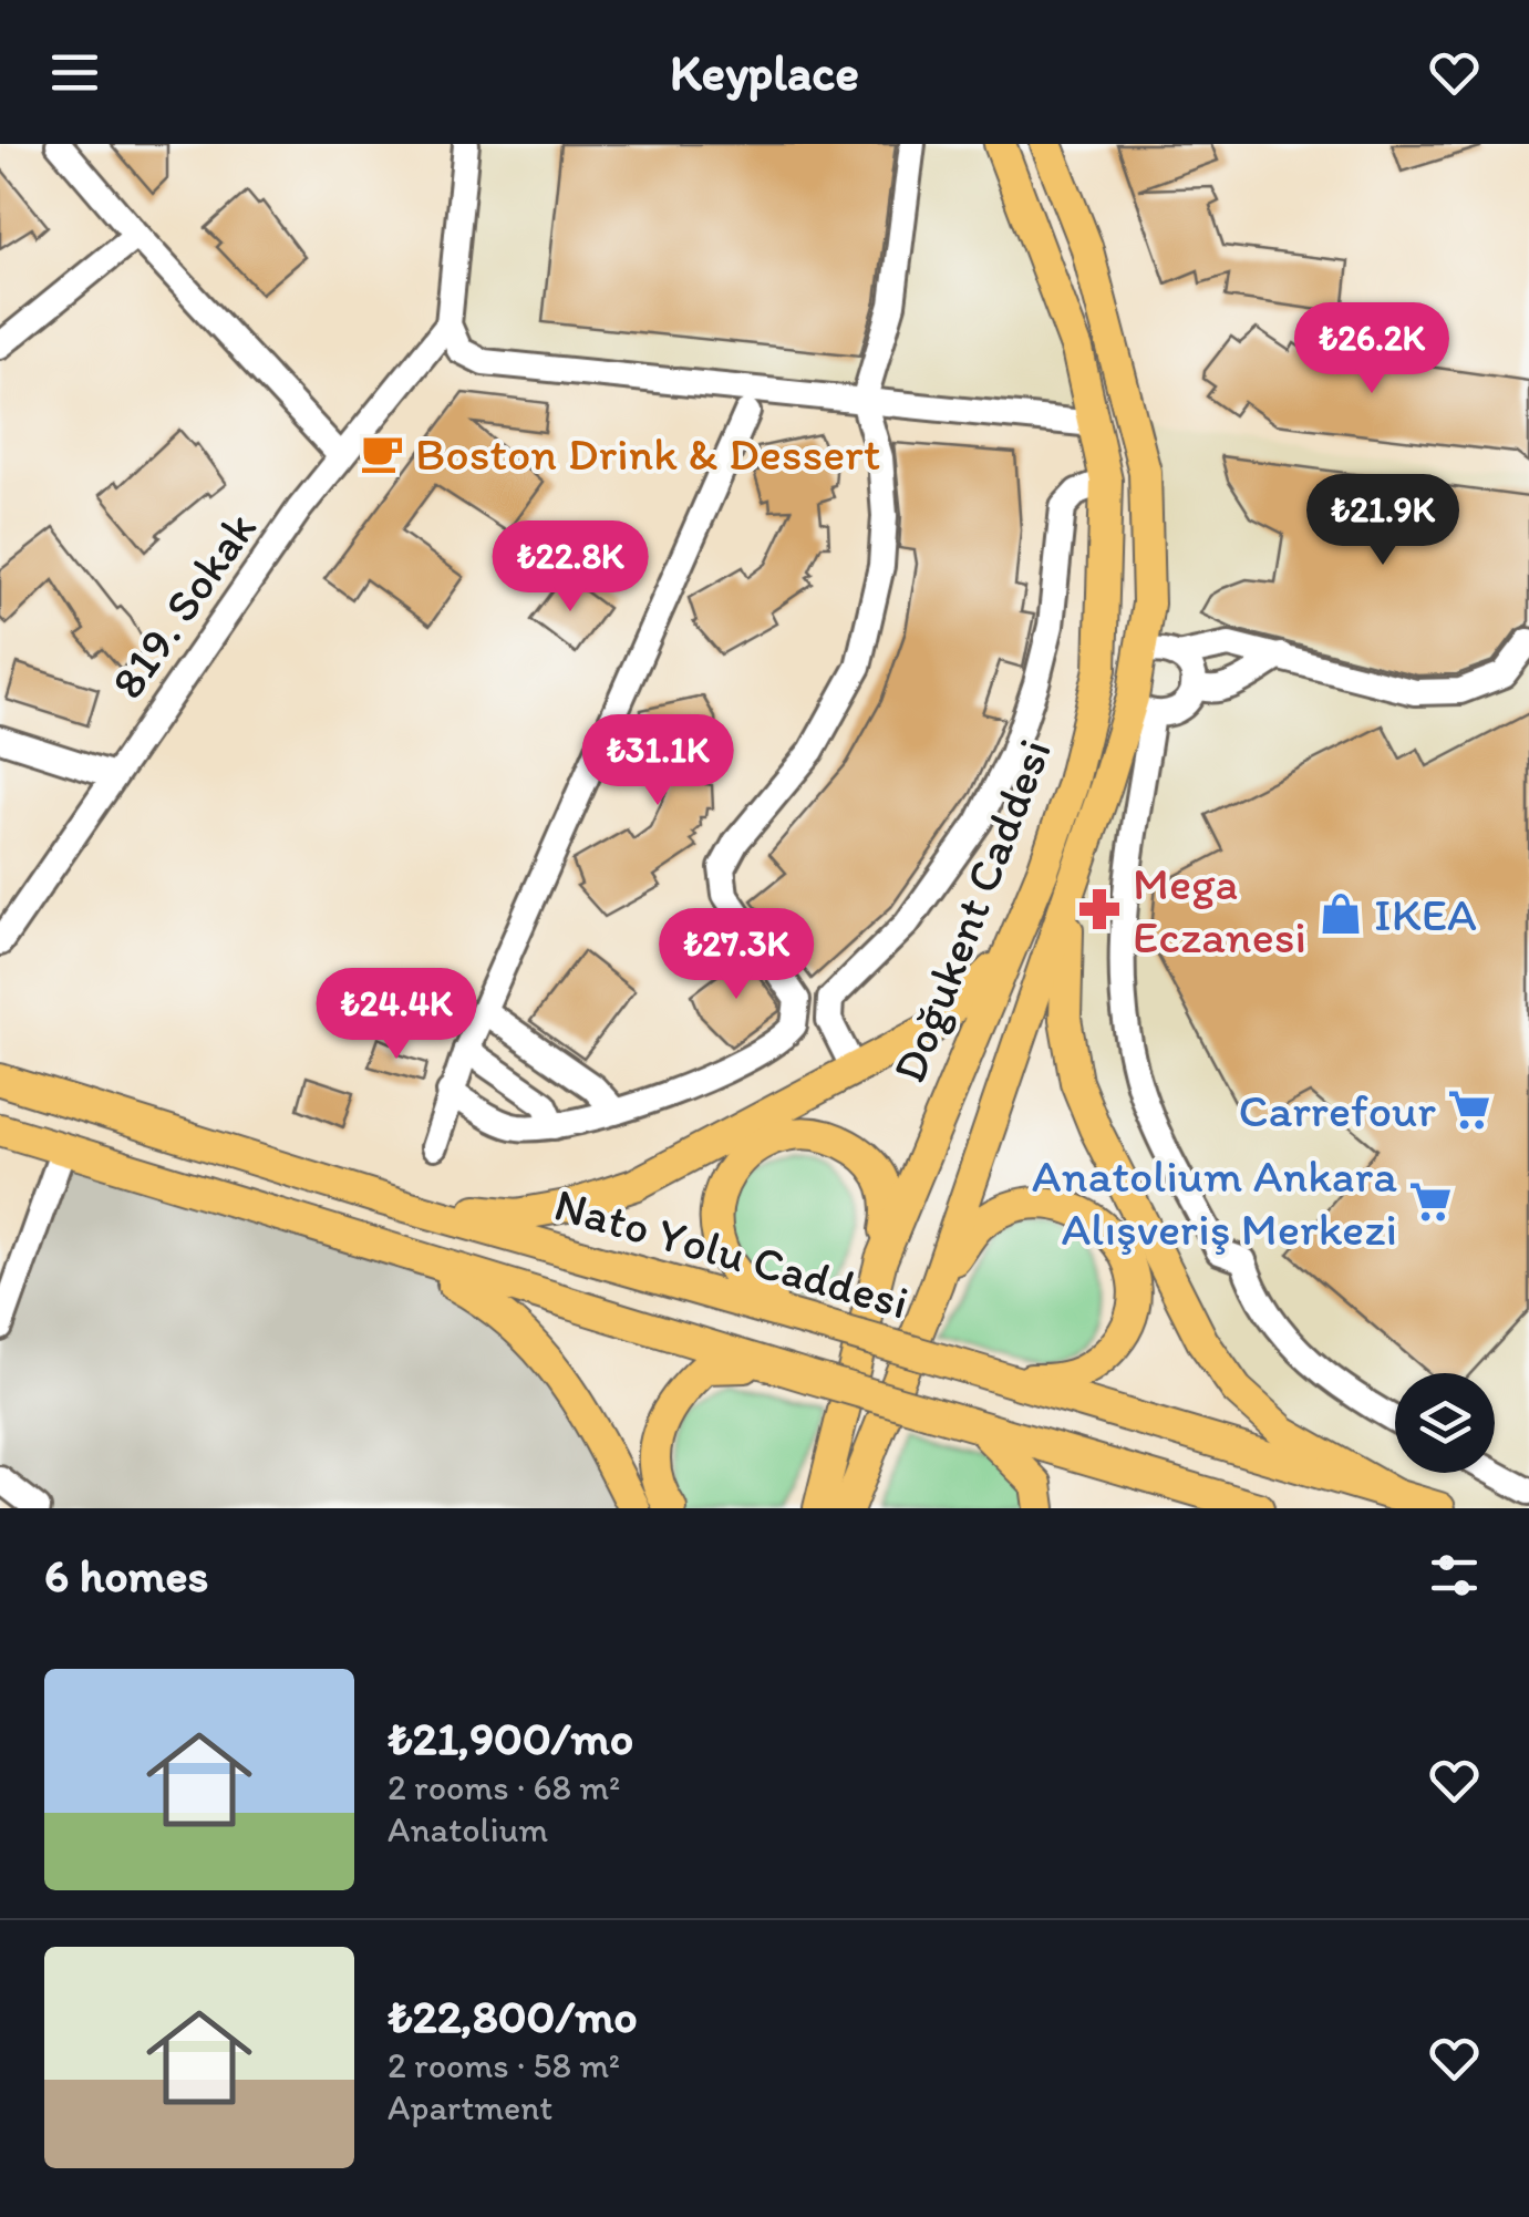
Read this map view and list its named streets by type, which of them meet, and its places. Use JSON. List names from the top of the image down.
{
  "streets": {
    "main road": ["Doğukent Caddesi", "Nato Yolu Caddesi"],
    "street": ["819. Sokak"]
  },
  "places": {
    "cafe": ["Boston Drink & Dessert"],
    "pharmacy": ["Mega Eczanesi"],
    "shop": ["IKEA"],
    "supermarket": ["Carrefour", "Anatolium Ankara Alışveriş Merkezi"]
  },
  "page": {
    "header": "Keyplace",
    "price": [
      "₺26.2K",
      "₺21.9K",
      "₺22.8K",
      "₺31.1K",
      "₺27.3K",
      "₺24.4K"
    ],
    "heading": "6 homes",
    "list": [
      {
        "name": "₺21,900/mo",
        "note": "2 rooms · 68 m² · Anatolium"
      },
      {
        "name": "₺22,800/mo",
        "note": "2 rooms · 58 m² · Apartment"
      }
    ]
  }
}
